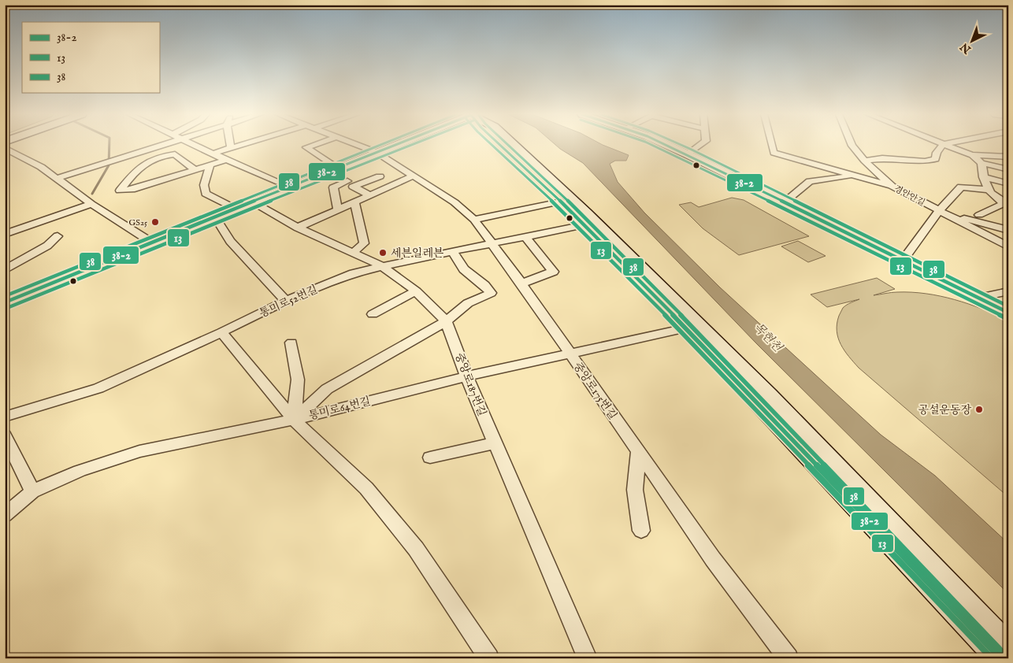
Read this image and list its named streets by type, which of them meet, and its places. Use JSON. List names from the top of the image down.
{
  "streets": {
    "street": [
      "경안안길",
      "통미로52번길",
      "중앙로187번길",
      "중앙로175번길",
      "통미로64번길"
    ]
  },
  "crossings": [
    ["통미로52번길", "중앙로187번길"],
    ["통미로52번길", "중앙로175번길"],
    ["중앙로187번길", "통미로64번길"],
    ["중앙로175번길", "통미로64번길"]
  ],
  "water": ["목현천"],
  "places": ["GS25", "세븐일레븐", "공설운동장"],
  "lines": ["transit line 38-2", "transit line 13", "transit line 38"],
  "legend": ["38-2", "13", "38"],
  "north": "bottom left"
}
